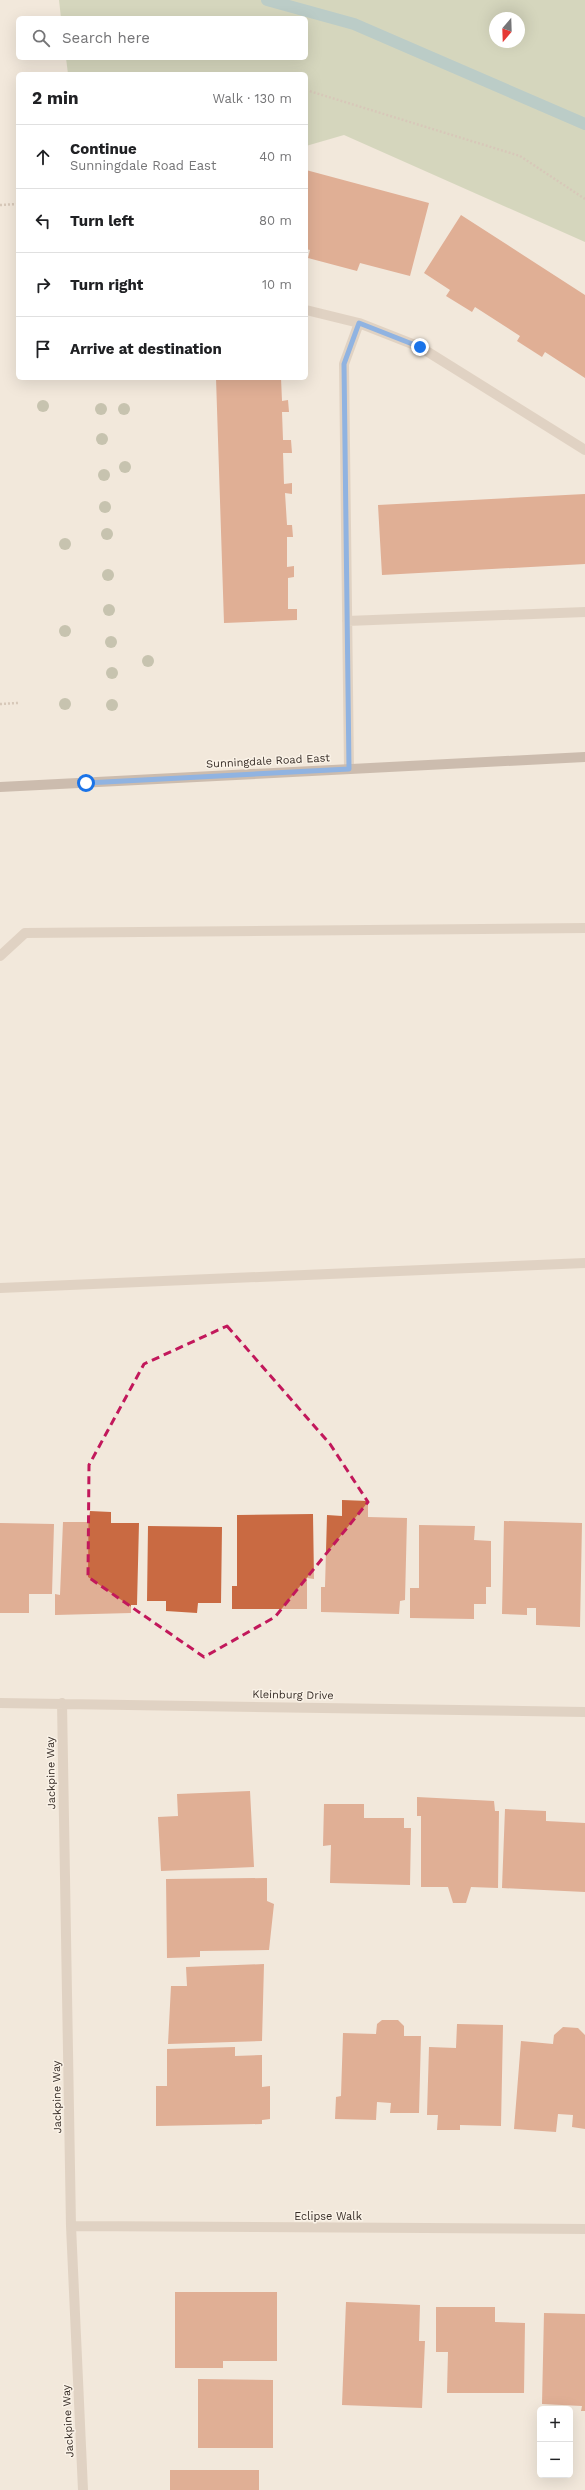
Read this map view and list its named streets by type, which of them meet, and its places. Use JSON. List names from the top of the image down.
{
  "streets": {
    "main road": ["Sunningdale Road East"],
    "street": ["Kleinburg Drive", "Jackpine Way", "Eclipse Walk"]
  },
  "crossings": [
    ["Kleinburg Drive", "Jackpine Way"],
    ["Jackpine Way", "Eclipse Walk"]
  ],
  "north": "bottom",
  "page": {
    "search": "Search here",
    "heading": ["2 min", "Walk · 130 m"],
    "list": [
      ["Continue", "Sunningdale Road East", "40 m"],
      ["Turn left", "80 m"],
      ["Turn right", "10 m"],
      "Arrive at destination"
    ],
    "map_buttons": ["+", "−"]
  }
}
